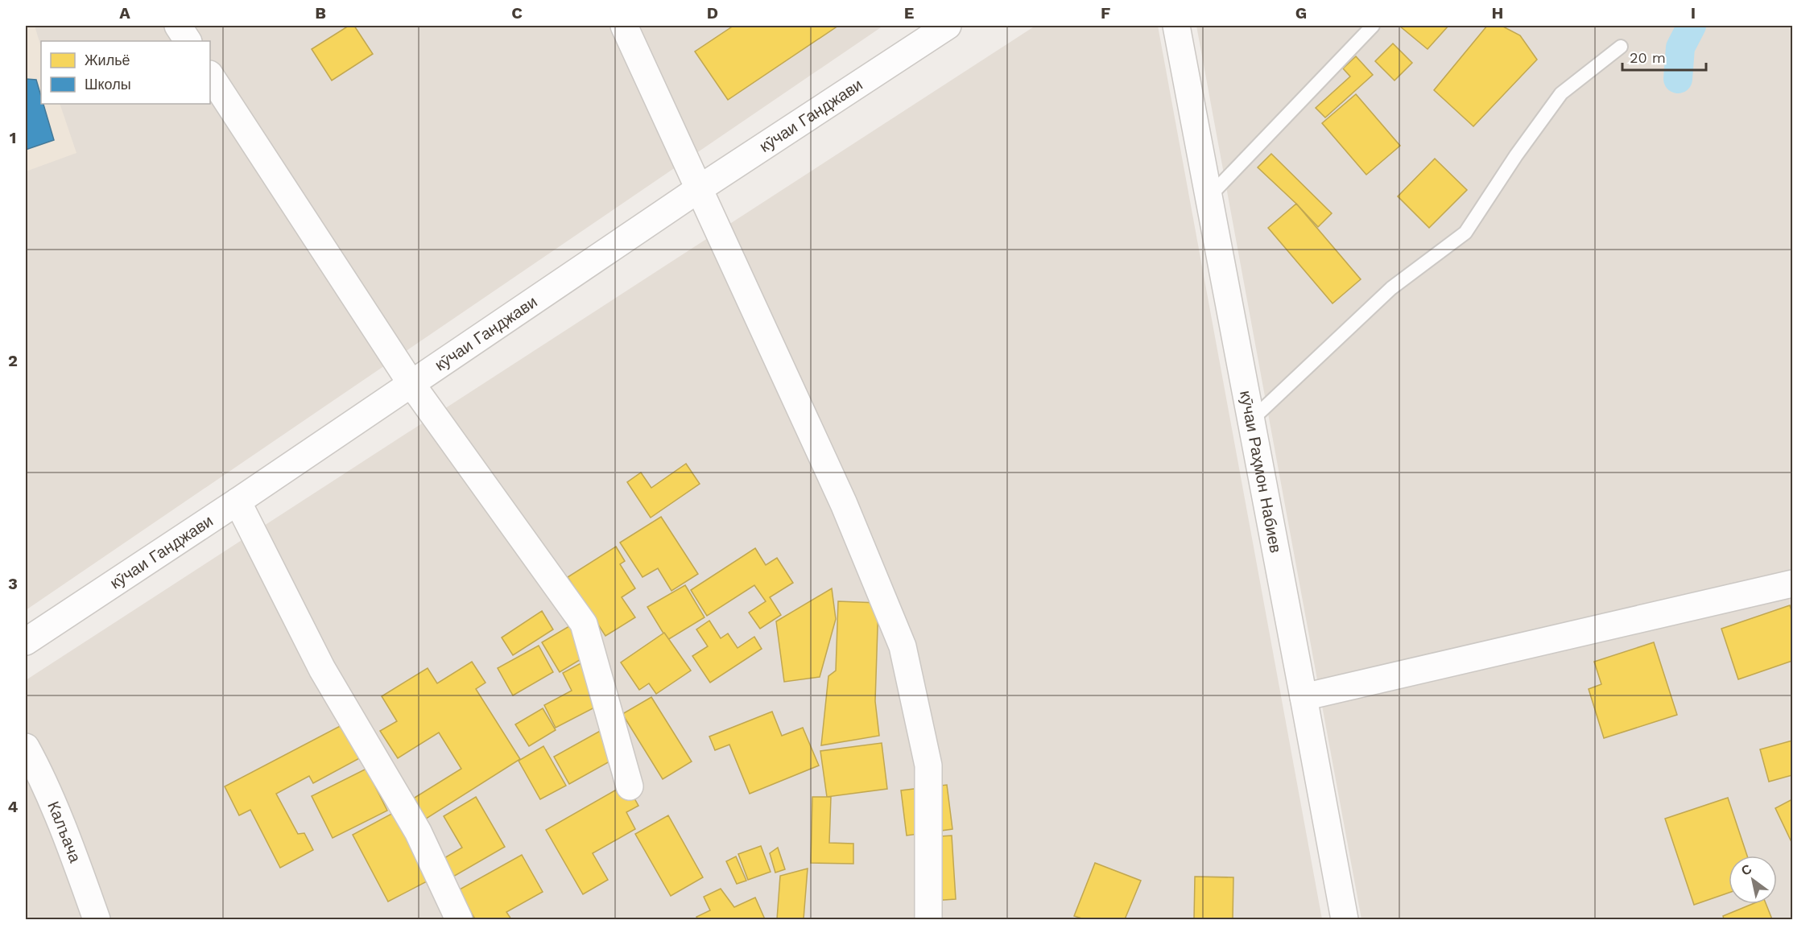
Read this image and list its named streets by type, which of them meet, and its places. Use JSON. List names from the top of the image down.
{
  "streets": {
    "street": ["кӯчаи Ганджави", "кӯчаи Раҳмон Набиев", "Калъача"]
  },
  "legend": ["Жильё", "Школы"],
  "scale_bar": "20 m",
  "north": "top left",
  "grid": {
    "columns": [
      "A",
      "B",
      "C",
      "D",
      "E",
      "F",
      "G",
      "H",
      "I"
    ],
    "rows": [
      "1",
      "2",
      "3",
      "4"
    ]
  }
}
